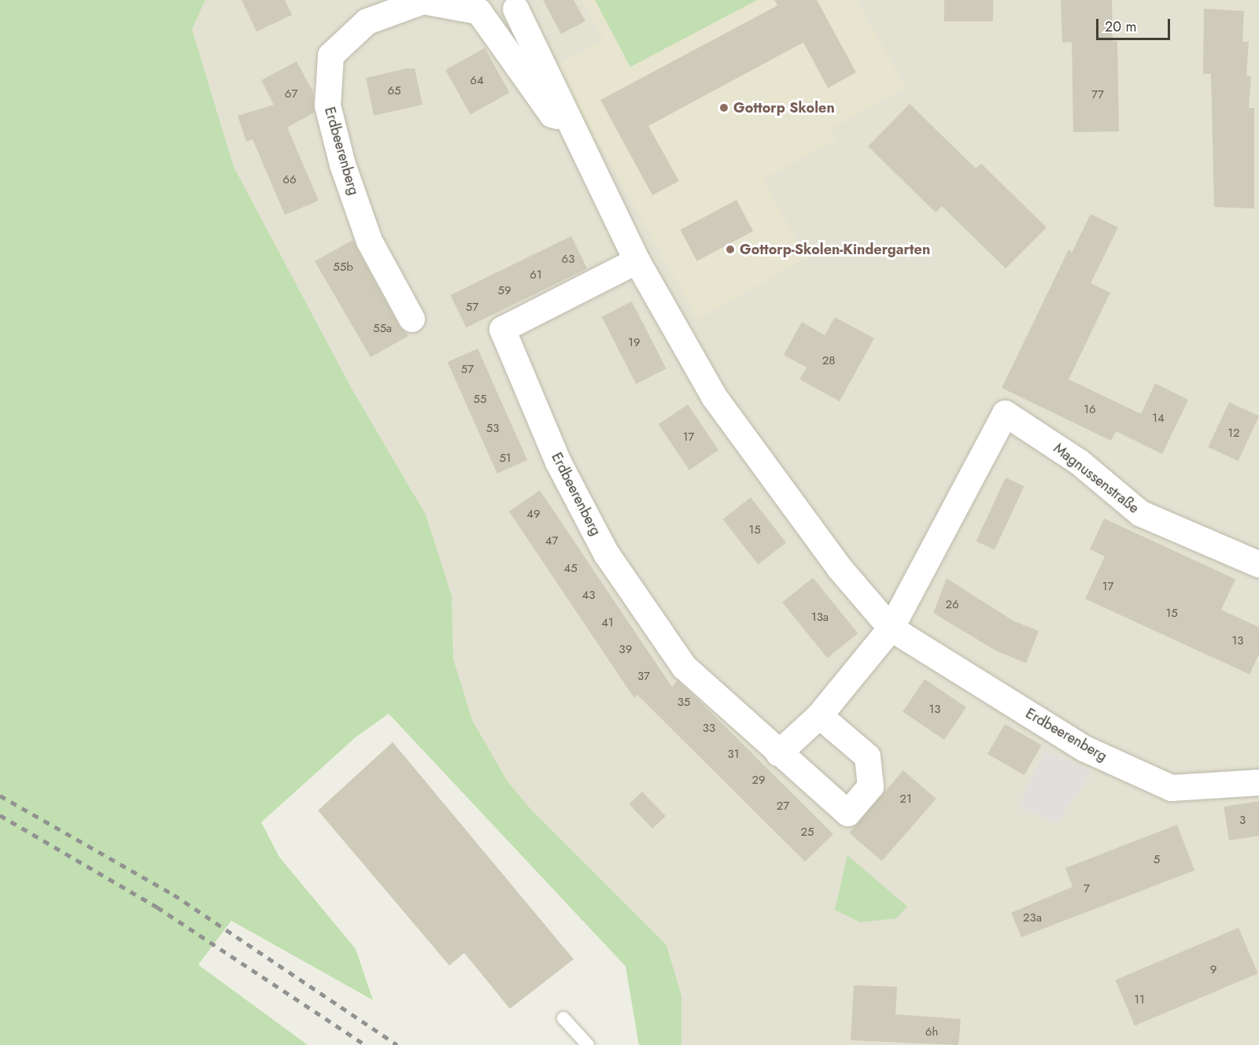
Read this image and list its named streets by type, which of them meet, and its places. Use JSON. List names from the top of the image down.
{
  "streets": {
    "street": ["Erdbeerenberg", "Magnussenstraße"]
  },
  "crossings": [
    ["Erdbeerenberg", "Magnussenstraße"]
  ],
  "places": ["Gottorp Skolen", "Gottorp-Skolen-Kindergarten"],
  "house_numbers": [
    "64",
    "65",
    "67",
    "77",
    "66",
    "63",
    "55b",
    "61",
    "59",
    "57",
    "55a",
    "19",
    "28",
    "57",
    "55",
    "16",
    "14",
    "53",
    "12",
    "17",
    "51",
    "49",
    "15",
    "47",
    "45",
    "17",
    "43",
    "26",
    "15",
    "13a",
    "41",
    "13",
    "39",
    "37",
    "35",
    "13",
    "33",
    "31",
    "29",
    "21",
    "27",
    "3",
    "25",
    "5",
    "7",
    "23a",
    "9",
    "11",
    "6h"
  ],
  "scale_bar": "20 m"
}
